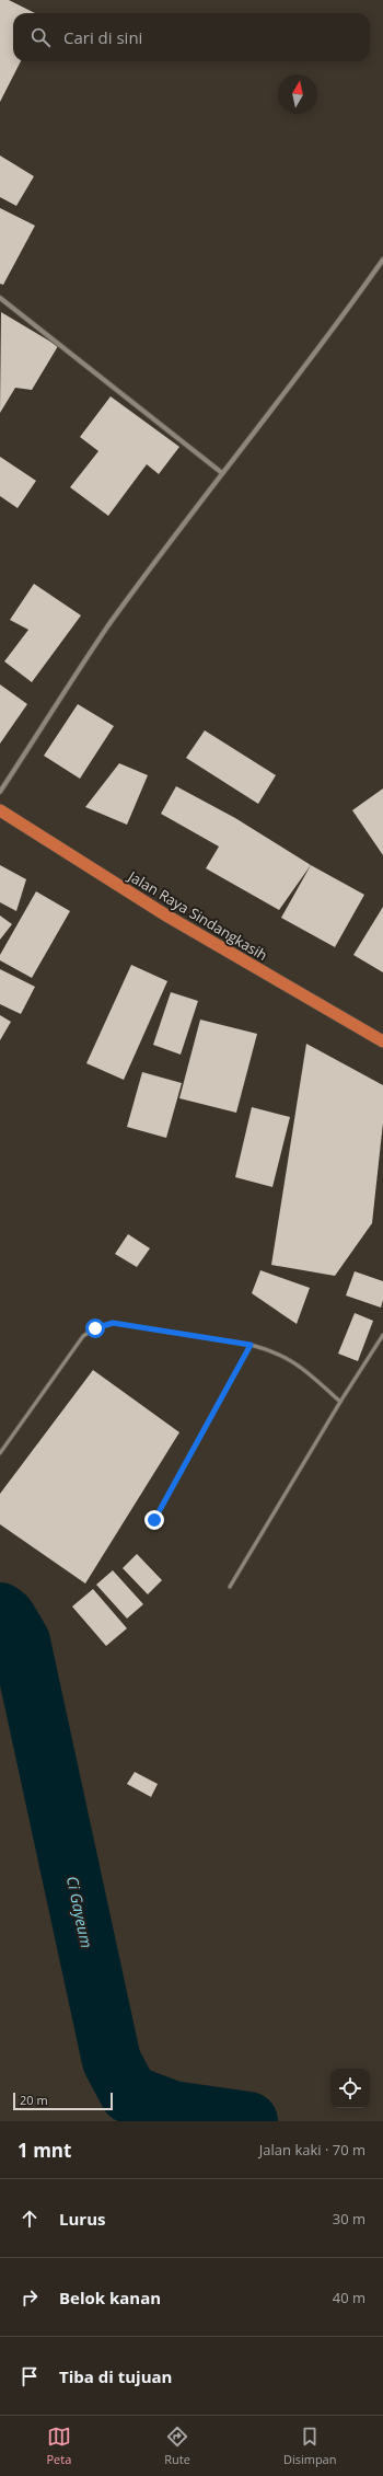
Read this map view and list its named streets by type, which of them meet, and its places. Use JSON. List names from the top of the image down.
{
  "streets": {
    "highway": ["Jalan Raya Sindangkasih"]
  },
  "water": ["Ci Gayeum"],
  "scale_bar": "20 m",
  "north": "top",
  "page": {
    "search": "Cari di sini",
    "scale": "20 m",
    "heading": ["1 mnt", "Jalan kaki · 70 m"],
    "list": [
      ["Lurus", "30 m"],
      ["Belok kanan", "40 m"],
      "Tiba di tujuan"
    ],
    "nav": ["Peta", "Rute", "Disimpan"]
  }
}
